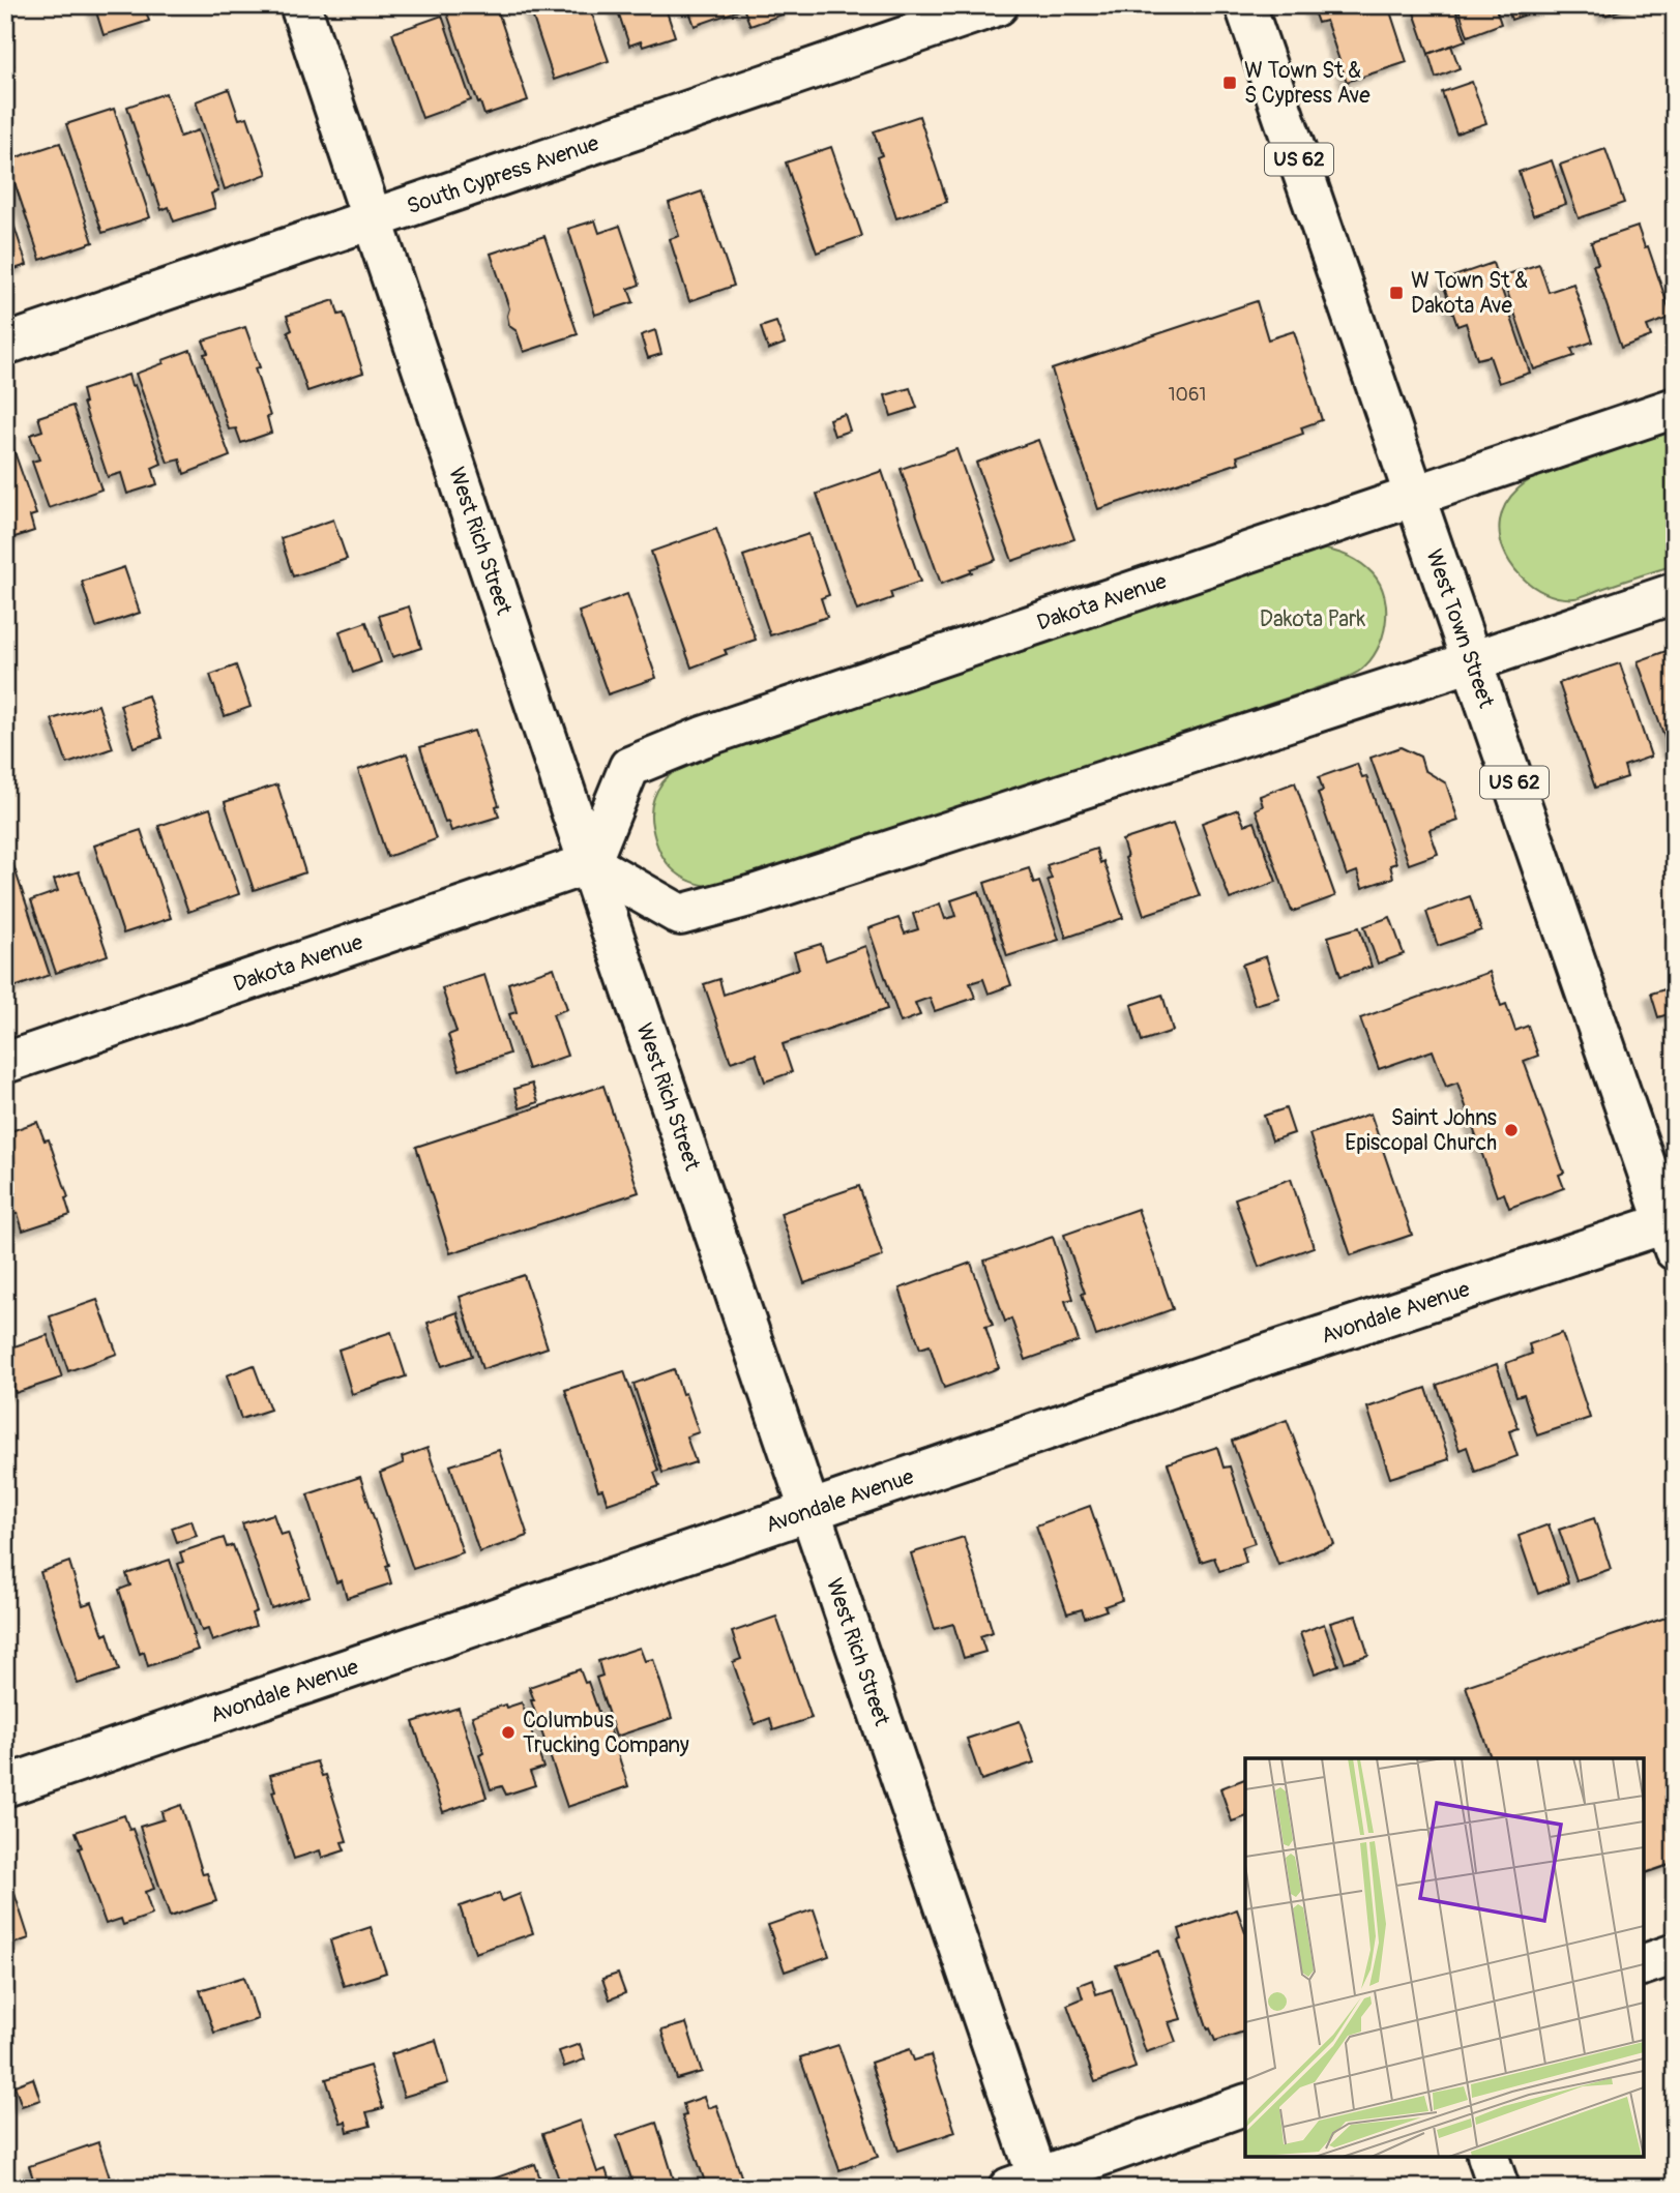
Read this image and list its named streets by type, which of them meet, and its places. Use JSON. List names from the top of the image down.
{
  "streets": {
    "street": [
      "US 62",
      "South Cypress Avenue",
      "West Rich Street",
      "Dakota Avenue",
      "West Town Street",
      "Avondale Avenue"
    ]
  },
  "crossings": [
    ["South Cypress Avenue", "West Rich Street"],
    ["West Rich Street", "Dakota Avenue"],
    ["West Rich Street", "Avondale Avenue"],
    ["Dakota Avenue", "West Town Street"],
    ["West Town Street", "Avondale Avenue"]
  ],
  "parks": ["Dakota Park"],
  "places": {
    "transit": ["W Town St & S Cypress Ave", "W Town St & Dakota Ave"],
    "other": ["Saint Johns Episcopal Church", "Columbus Trucking Company"]
  },
  "house_numbers": ["1061"]
}
